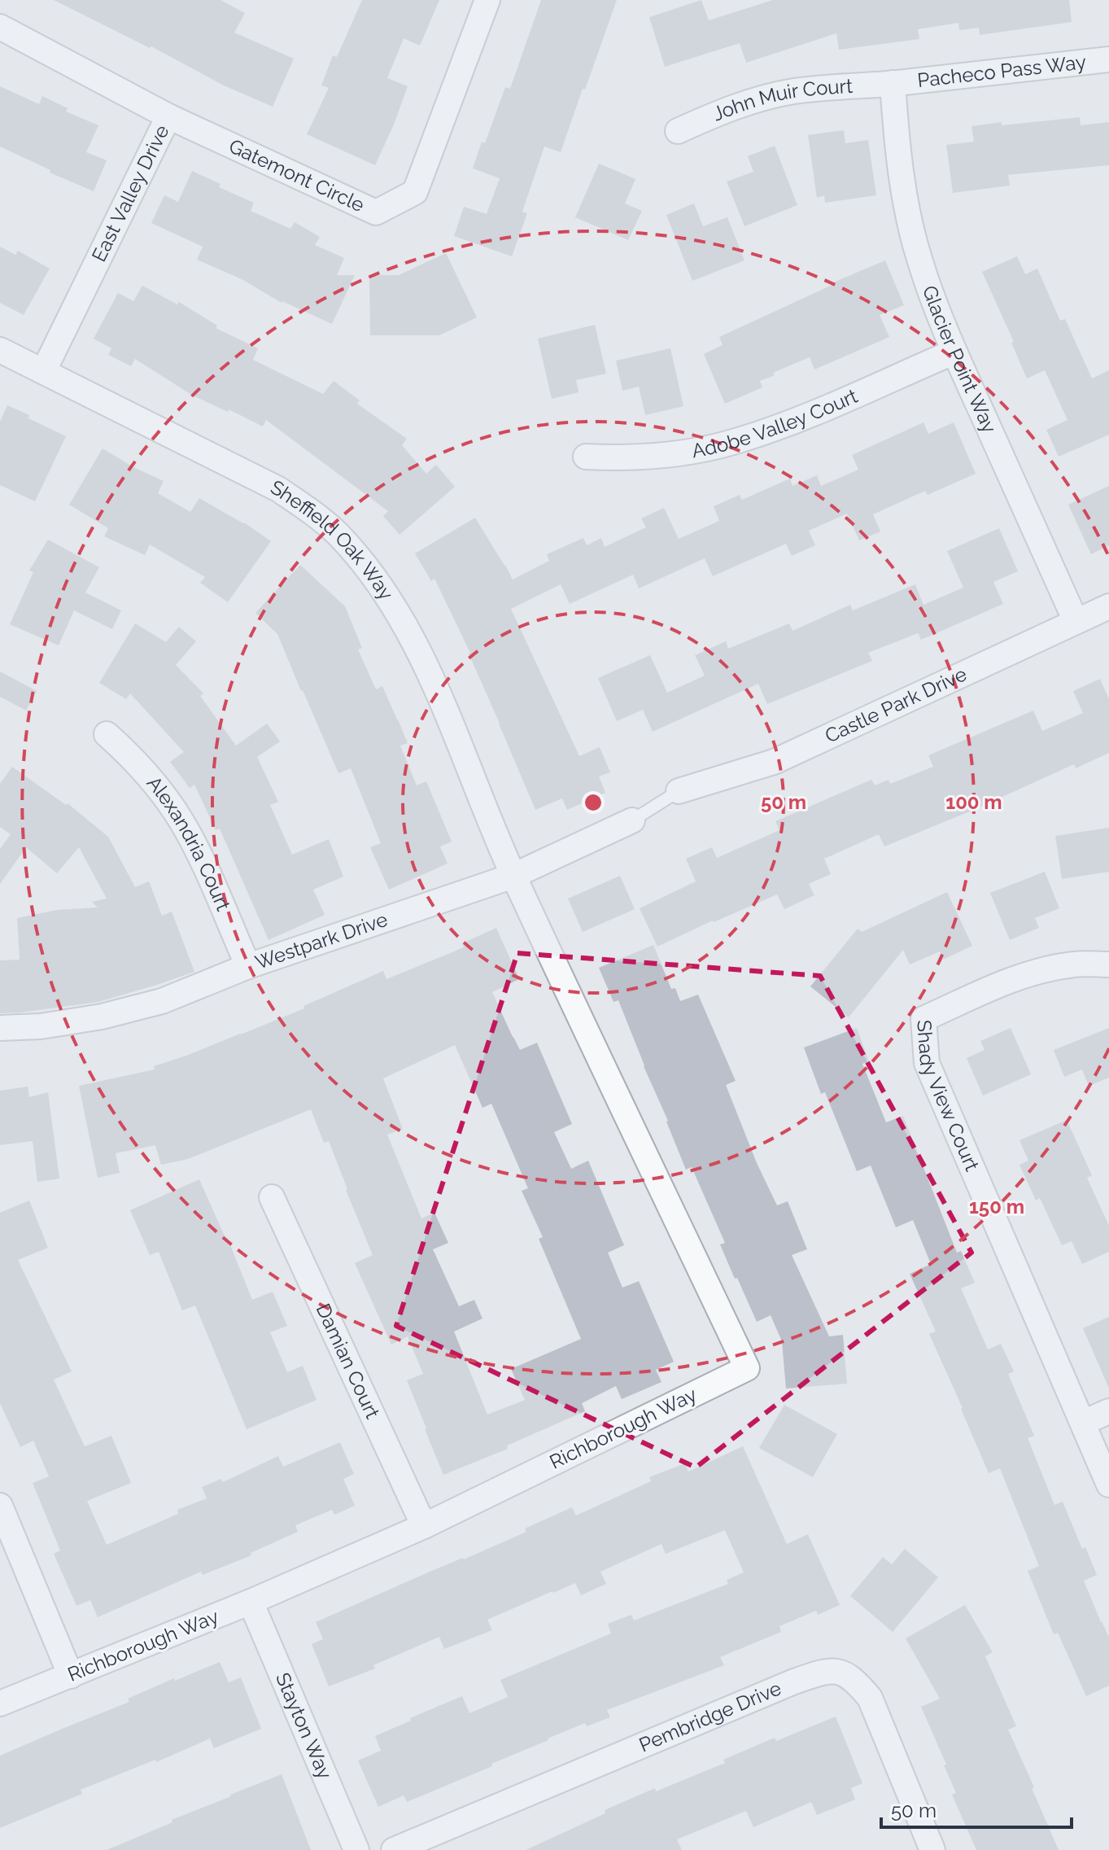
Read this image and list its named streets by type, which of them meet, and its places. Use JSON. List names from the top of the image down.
{
  "streets": {
    "street": [
      "Pacheco Pass Way",
      "John Muir Court",
      "Gatemont Circle",
      "East Valley Drive",
      "Glacier Point Way",
      "Adobe Valley Court",
      "Sheffield Oak Way",
      "Castle Park Drive",
      "Alexandria Court",
      "Westpark Drive",
      "Shady View Court",
      "Damian Court",
      "Richborough Way",
      "Pembridge Drive",
      "Stayton Way"
    ]
  },
  "crossings": [
    ["Pacheco Pass Way", "John Muir Court"],
    ["Pacheco Pass Way", "Glacier Point Way"],
    ["John Muir Court", "Glacier Point Way"],
    ["Gatemont Circle", "East Valley Drive"],
    ["East Valley Drive", "Sheffield Oak Way"],
    ["Glacier Point Way", "Adobe Valley Court"],
    ["Glacier Point Way", "Castle Park Drive"],
    ["Sheffield Oak Way", "Westpark Drive"],
    ["Sheffield Oak Way", "Richborough Way"],
    ["Alexandria Court", "Westpark Drive"],
    ["Westpark Drive", "Richborough Way"],
    ["Damian Court", "Richborough Way"],
    ["Richborough Way", "Stayton Way"]
  ],
  "scale_bar": "50 m",
  "rings": ["50 m", "100 m", "150 m"]
}
